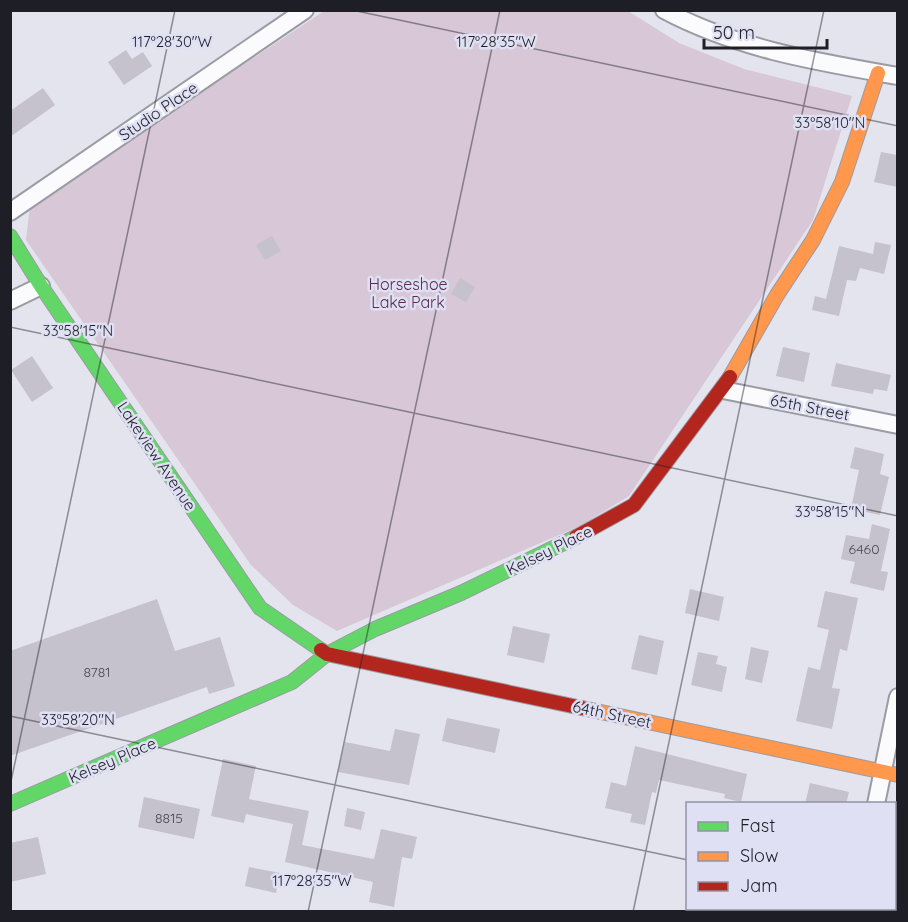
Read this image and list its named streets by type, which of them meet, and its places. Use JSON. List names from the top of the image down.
{
  "streets": {
    "street": [
      "Studio Place",
      "65th Street",
      "Lakeview Avenue",
      "Kelsey Place",
      "64th Street"
    ]
  },
  "crossings": [
    ["65th Street", "Kelsey Place"],
    ["Lakeview Avenue", "Kelsey Place"],
    ["Lakeview Avenue", "64th Street"],
    ["Kelsey Place", "64th Street"]
  ],
  "parks": ["Horseshoe Lake Park"],
  "house_numbers": ["6460", "8781", "8815"],
  "legend": ["Fast", "Slow", "Jam"],
  "scale_bar": "50 m",
  "coordinates": [
    "117°28'30\"W",
    "117°28'35\"W",
    "33°58'10\"N",
    "33°58'15\"N",
    "33°58'20\"N"
  ]
}
